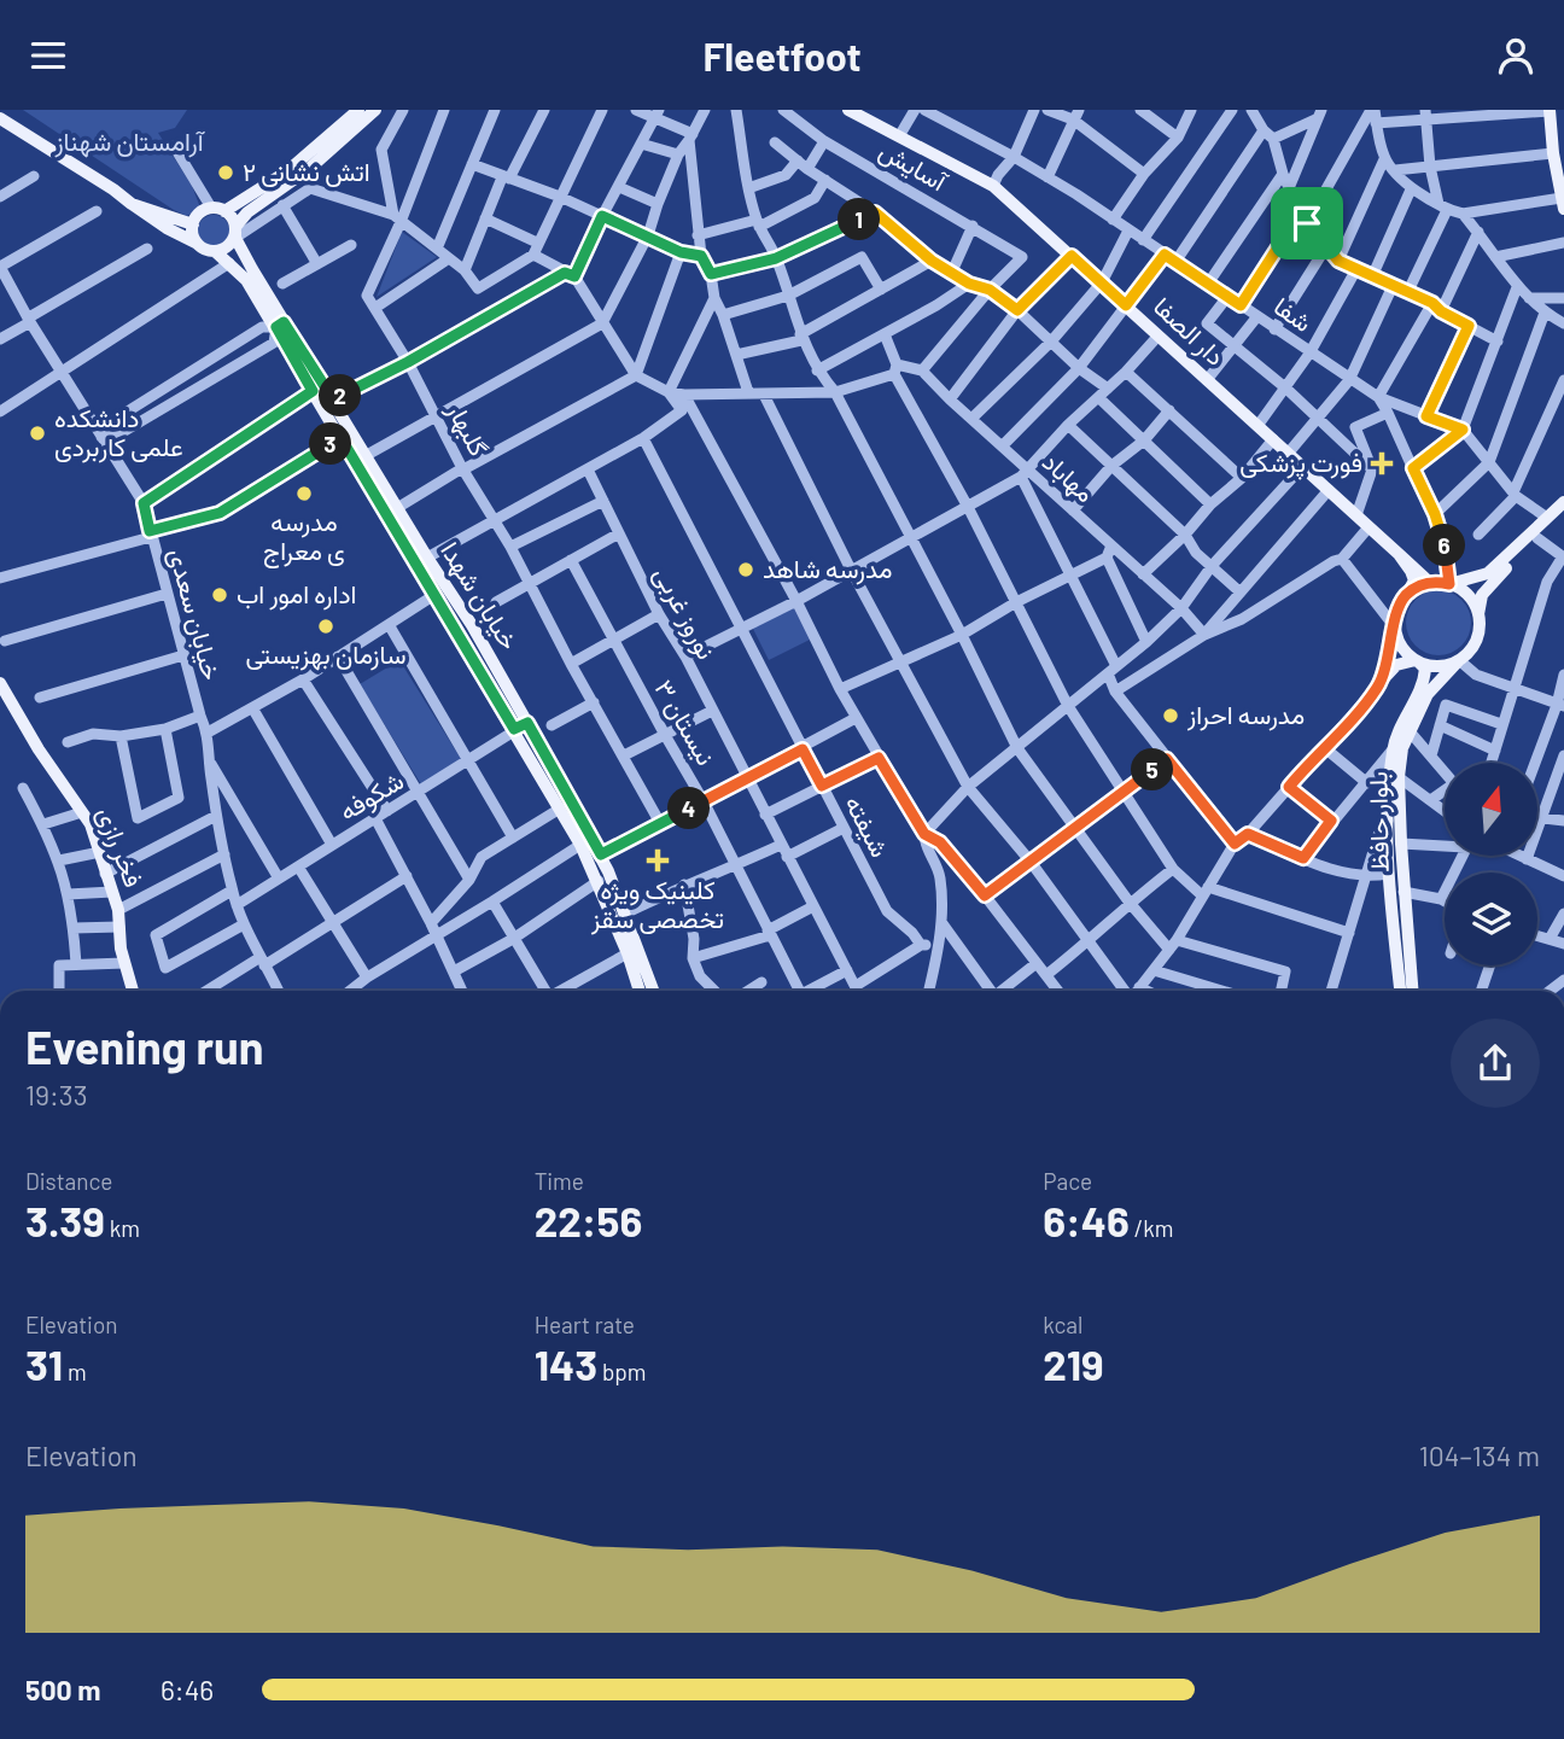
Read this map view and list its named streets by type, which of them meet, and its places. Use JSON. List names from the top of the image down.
{
  "streets": {
    "main road": [
      "دار الصفا",
      "خیابان شهدا",
      "بلوار حافظ",
      "فخر رازی"
    ],
    "street": [
      "آسایش",
      "شفا",
      "گلبهار",
      "مهاباد",
      "نوروز غربی",
      "خیابان سعدی",
      "نیستان ۳",
      "شکوفه",
      "شیفته"
    ]
  },
  "crossings": [
    ["شفا", "دار الصفا"],
    ["شفا", "بلوار حافظ"],
    ["دار الصفا", "بلوار حافظ"],
    ["خیابان شهدا", "شکوفه"],
    ["خیابان سعدی", "شکوفه"]
  ],
  "parks": ["آرامستان شهناز"],
  "places": {
    "other": [
      "اتش نشانی ۲",
      "دانشکده علمی کاربردی",
      "مدرسه ی معراج",
      "مدرسه شاهد",
      "اداره امور اب",
      "سازمان بهزیستی",
      "مدرسه احراز"
    ],
    "health": ["فورت پزشکی", "کلینیک ویژه تخصصی سقز"]
  },
  "north": "top",
  "page": {
    "header": "Fleetfoot",
    "pins": [
      "1",
      "2",
      "3",
      "6",
      "5",
      "4"
    ],
    "heading": ["Evening run", "19:33"],
    "stats": [
      ["Distance", "3.39 km"],
      ["Time", "22:56"],
      ["Pace", "6:46 /km"],
      ["Elevation", "31 m"],
      ["Heart rate", "143 bpm"],
      ["kcal", "219"]
    ],
    "chart": ["Elevation", "104–134 m"],
    "list": [
      {
        "name": "500 m",
        "note": "6:46"
      }
    ]
  }
}
